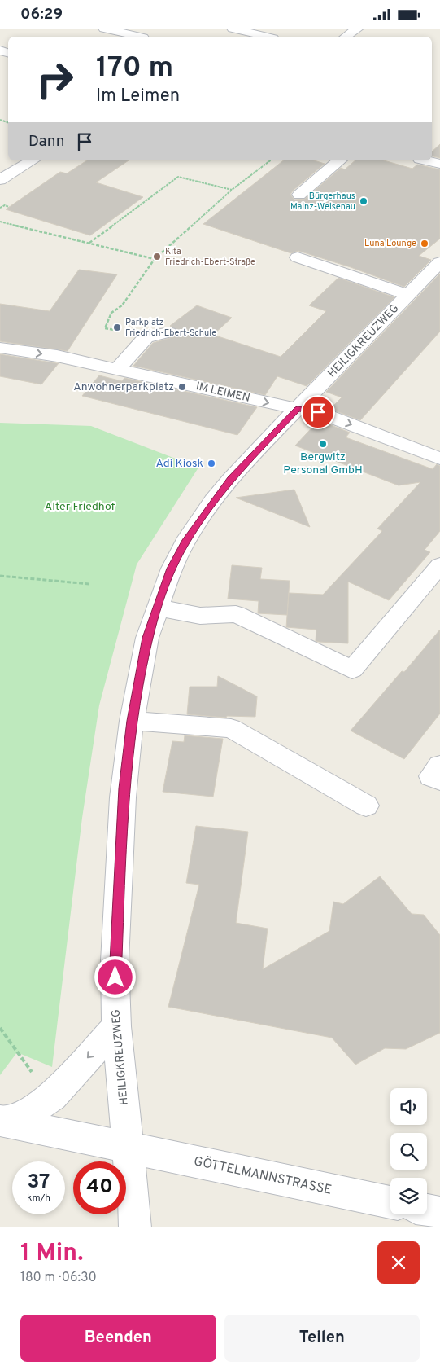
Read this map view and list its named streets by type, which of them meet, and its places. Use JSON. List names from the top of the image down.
{
  "streets": {
    "street": ["HEILIGKREUZWEG", "IM LEIMEN", "GÖTTELMANNSTRASSE"]
  },
  "crossings": [
    ["HEILIGKREUZWEG", "IM LEIMEN"],
    ["HEILIGKREUZWEG", "GÖTTELMANNSTRASSE"]
  ],
  "one_way": ["IM LEIMEN"],
  "parks": ["Alter Friedhof"],
  "places": [
    "Bürgerhaus Mainz-Weisenau",
    "Luna Lounge",
    "Kita Friedrich-Ebert-Straße",
    "Parkplatz Friedrich-Ebert-Schule",
    "Anwohnerparkplatz",
    "Bergwitz Personal GmbH",
    "Adi Kiosk"
  ],
  "page": {
    "status": "06:29",
    "turn": ["170 m", "Im Leimen"],
    "then": "Dann",
    "speed": "37 km/h",
    "limit": "40",
    "heading": ["1 Min.", "180 m · 06:30"],
    "buttons": ["Beenden", "Teilen"]
  }
}
